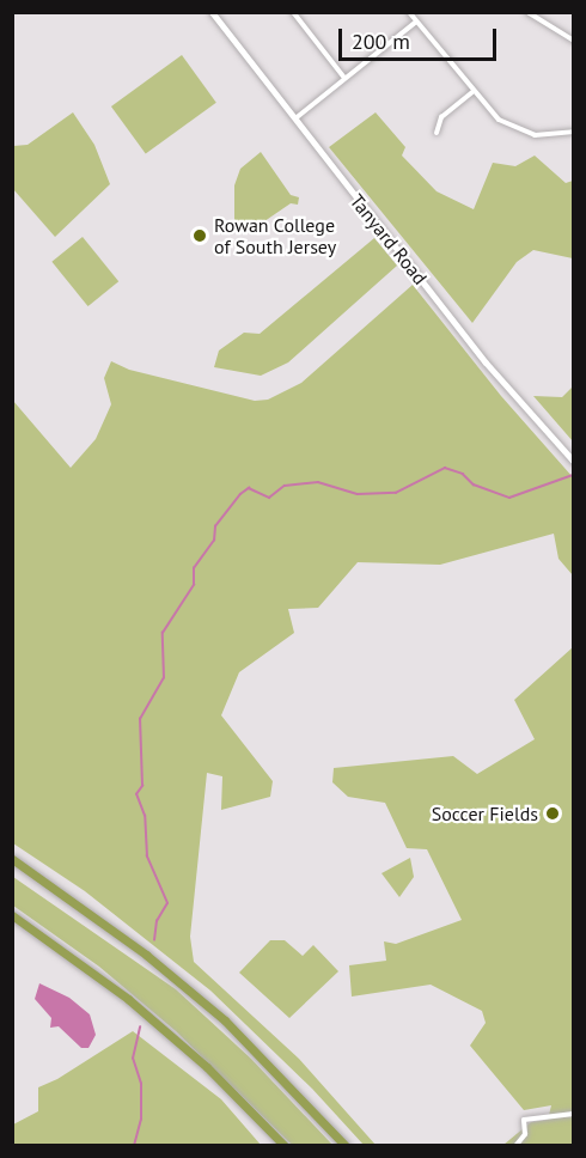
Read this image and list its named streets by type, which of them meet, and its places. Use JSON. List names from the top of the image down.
{
  "streets": {
    "street": ["Tanyard Road"]
  },
  "places": ["Rowan College of South Jersey", "Soccer Fields"],
  "scale_bar": "200 m"
}
